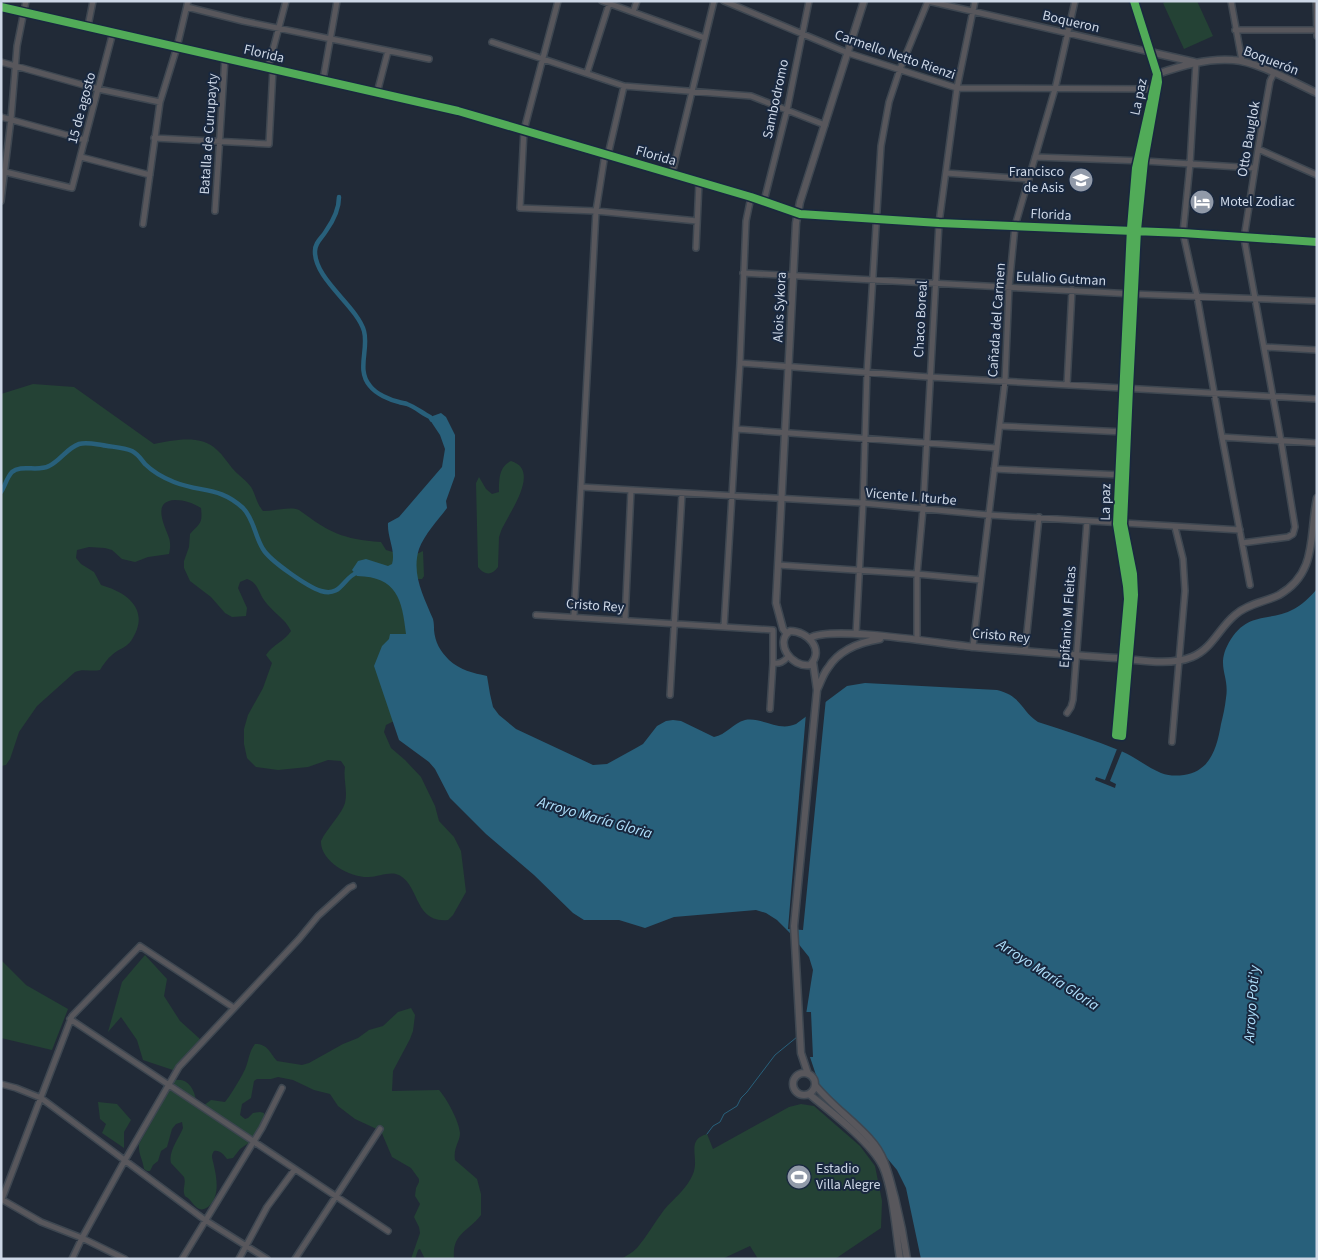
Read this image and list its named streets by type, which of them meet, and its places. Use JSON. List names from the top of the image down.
{
  "streets": {
    "street": [
      "Boqueron",
      "Florida",
      "Carmello Netto Rienzi",
      "Boquerón",
      "La paz",
      "Sambodromo",
      "15 de agosto",
      "Batalla de Curupayty",
      "Otto Bauglok",
      "Eulalio Gutman",
      "Alois Sykora",
      "Chaco Boreal",
      "Cañada del Carmen",
      "Vicente I. Iturbe",
      "Cristo Rey",
      "Epifanio M Fleitas"
    ]
  },
  "crossings": [
    ["Boqueron", "La paz"],
    ["Boqueron", "Chaco Boreal"],
    ["Boqueron", "Cañada del Carmen"],
    ["Florida", "La paz"],
    ["Florida", "Sambodromo"],
    ["Florida", "15 de agosto"],
    ["Florida", "Batalla de Curupayty"],
    ["Florida", "Otto Bauglok"],
    ["Florida", "Alois Sykora"],
    ["Florida", "Chaco Boreal"],
    ["Florida", "Cañada del Carmen"],
    ["Carmello Netto Rienzi", "La paz"],
    ["Carmello Netto Rienzi", "Sambodromo"],
    ["Carmello Netto Rienzi", "Alois Sykora"],
    ["Carmello Netto Rienzi", "Chaco Boreal"],
    ["Carmello Netto Rienzi", "Cañada del Carmen"],
    ["Boquerón", "La paz"],
    ["Boquerón", "Otto Bauglok"],
    ["La paz", "Eulalio Gutman"],
    ["La paz", "Vicente I. Iturbe"],
    ["La paz", "Cristo Rey"],
    ["Otto Bauglok", "Eulalio Gutman"],
    ["Eulalio Gutman", "Alois Sykora"],
    ["Eulalio Gutman", "Chaco Boreal"],
    ["Eulalio Gutman", "Cañada del Carmen"],
    ["Alois Sykora", "Vicente I. Iturbe"],
    ["Alois Sykora", "Cristo Rey"],
    ["Chaco Boreal", "Vicente I. Iturbe"],
    ["Chaco Boreal", "Cristo Rey"],
    ["Cañada del Carmen", "Vicente I. Iturbe"],
    ["Cañada del Carmen", "Cristo Rey"],
    ["Vicente I. Iturbe", "Epifanio M Fleitas"],
    ["Cristo Rey", "Epifanio M Fleitas"]
  ],
  "water": ["Arroyo María Gloria", "Arroyo Poti'y"],
  "places": {
    "school or university": ["Francisco de Asis"],
    "hotel": ["Motel Zodiac"],
    "sports": ["Estadio Villa Alegre"]
  }
}
